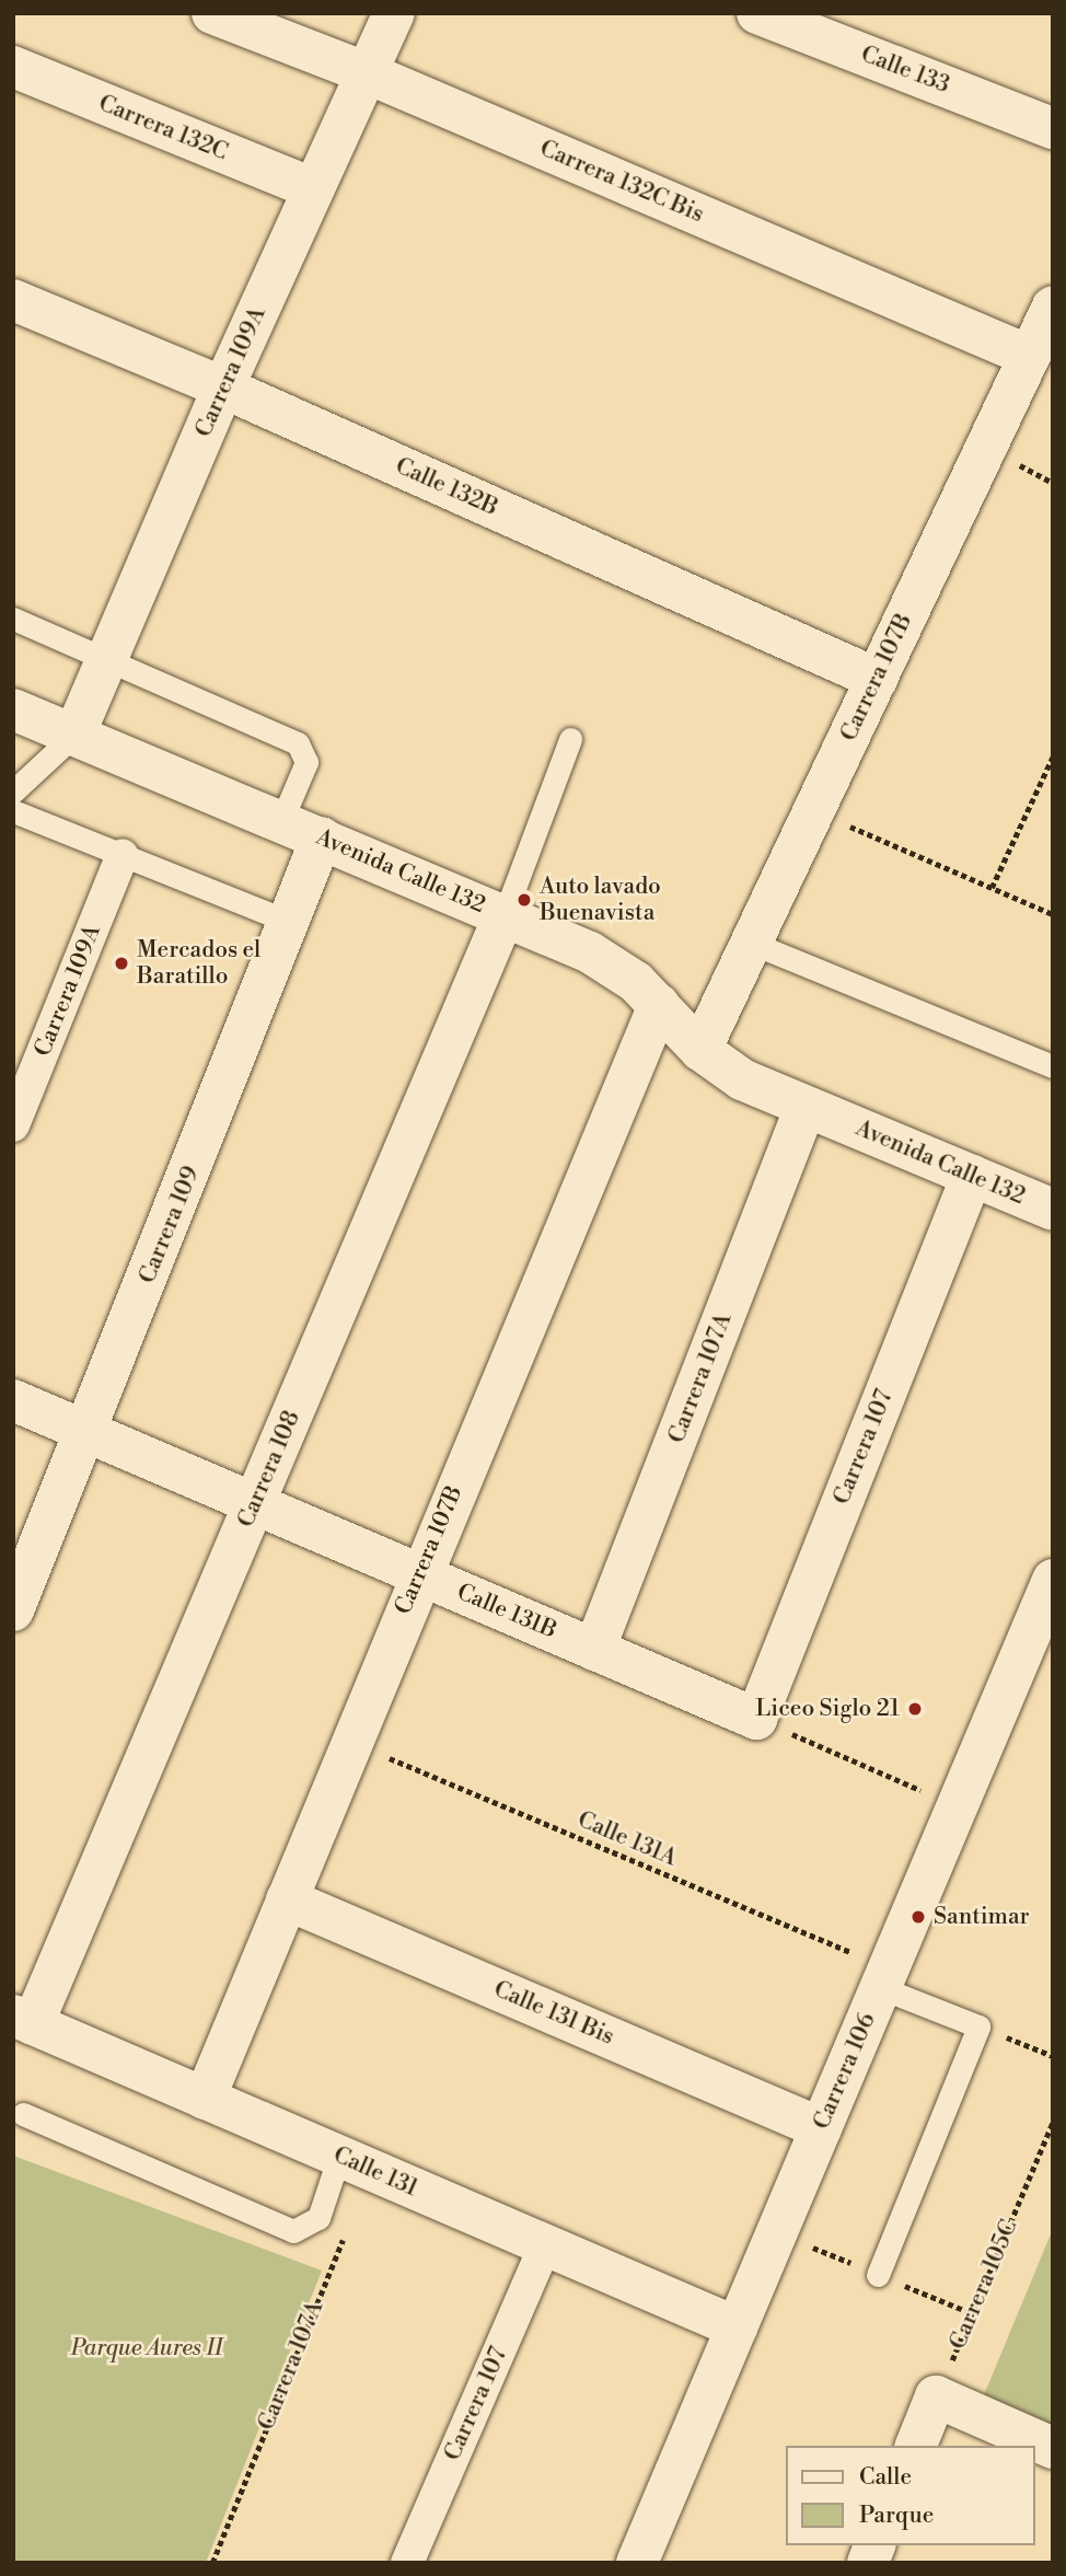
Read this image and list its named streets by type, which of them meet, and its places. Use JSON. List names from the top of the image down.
{
  "streets": {
    "street": [
      "Calle 133",
      "Carrera 132C",
      "Carrera 132C Bis",
      "Carrera 109A",
      "Calle 132B",
      "Carrera 107B",
      "Avenida Calle 132",
      "Carrera 109",
      "Carrera 107A",
      "Carrera 107",
      "Carrera 108",
      "Calle 131B",
      "Calle 131 Bis",
      "Carrera 106",
      "Calle 131"
    ],
    "path": ["Calle 131A", "Carrera 105C"]
  },
  "crossings": [
    ["Carrera 132C", "Carrera 109A"],
    ["Carrera 132C Bis", "Carrera 109A"],
    ["Carrera 132C Bis", "Carrera 107B"],
    ["Carrera 109A", "Calle 132B"],
    ["Carrera 109A", "Avenida Calle 132"],
    ["Calle 132B", "Carrera 107B"],
    ["Carrera 107B", "Avenida Calle 132"],
    ["Carrera 107B", "Calle 131B"],
    ["Carrera 107B", "Calle 131A"],
    ["Carrera 107B", "Calle 131 Bis"],
    ["Carrera 107B", "Calle 131"],
    ["Avenida Calle 132", "Carrera 109"],
    ["Avenida Calle 132", "Carrera 107A"],
    ["Avenida Calle 132", "Carrera 107"],
    ["Avenida Calle 132", "Carrera 108"],
    ["Carrera 109", "Calle 131B"],
    ["Carrera 107A", "Calle 131B"],
    ["Carrera 107A", "Calle 131"],
    ["Carrera 107", "Calle 131B"],
    ["Carrera 107", "Calle 131"],
    ["Carrera 108", "Calle 131B"],
    ["Carrera 108", "Calle 131"],
    ["Calle 131A", "Carrera 106"],
    ["Calle 131 Bis", "Carrera 106"],
    ["Carrera 106", "Calle 131"]
  ],
  "parks": ["Parque Aures II"],
  "places": [
    "Auto lavado Buenavista",
    "Mercados el Baratillo",
    "Liceo Siglo 21",
    "Santimar"
  ],
  "legend": ["Calle", "Parque"]
}
